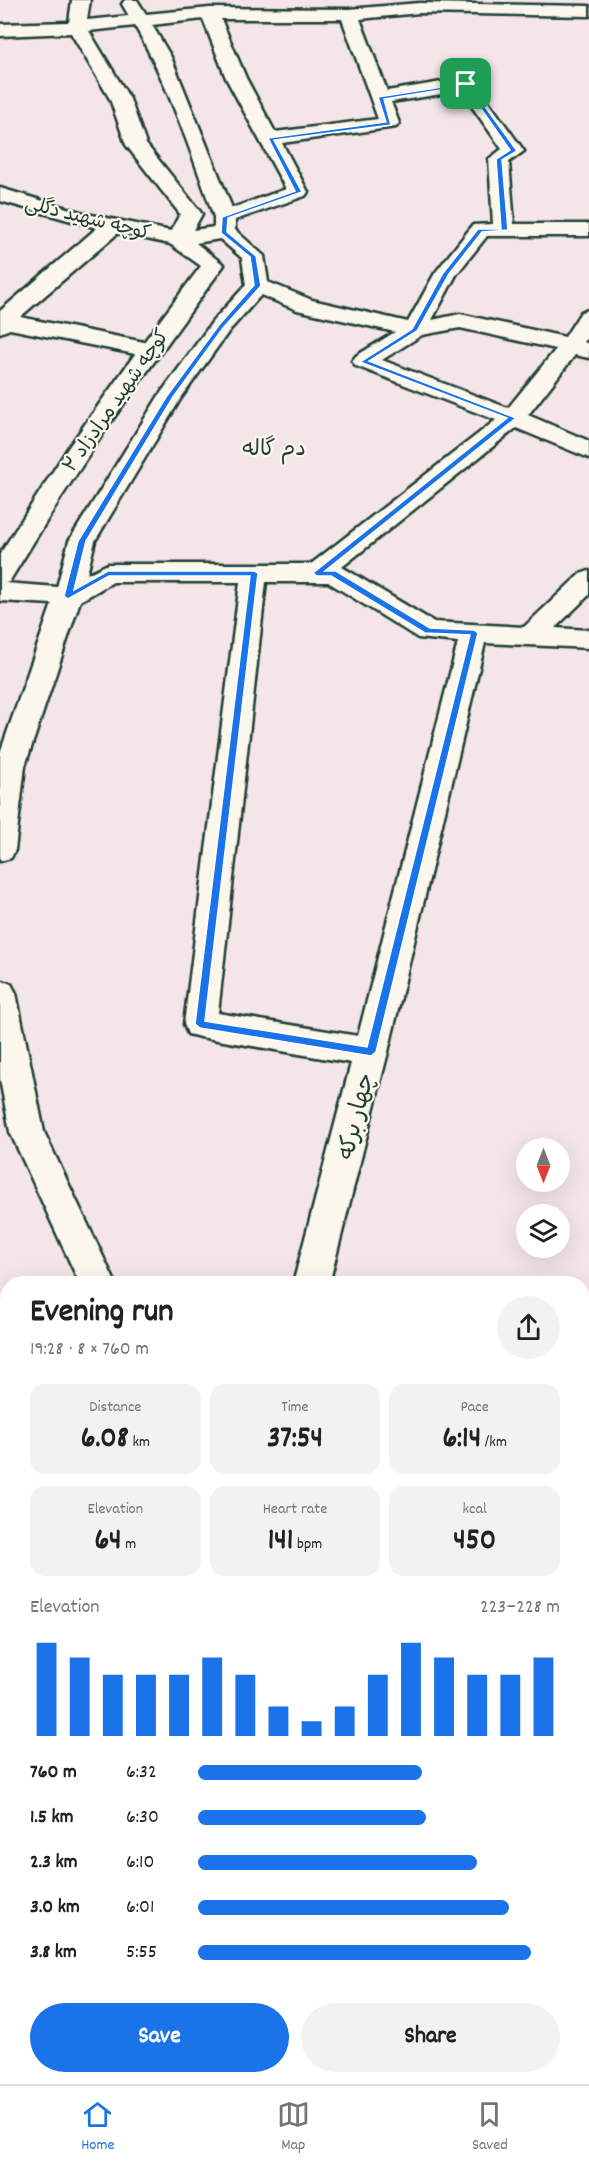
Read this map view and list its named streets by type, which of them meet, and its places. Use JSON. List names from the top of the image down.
{
  "streets": {
    "street": ["کوچه شهید دگلی", "کوچه شهید مرادزاد ۲", "چهار برکه"]
  },
  "crossings": [
    ["کوچه شهید دگلی", "کوچه شهید مرادزاد ۲"]
  ],
  "districts": ["دم گاله"],
  "north": "bottom",
  "page": {
    "heading": ["Evening run", "19:28 · 8 × 760 m"],
    "stats": [
      ["Distance", "6.08 km"],
      ["Time", "37:54"],
      ["Pace", "6:14 /km"],
      ["Elevation", "64 m"],
      ["Heart rate", "141 bpm"],
      ["kcal", "450"]
    ],
    "chart": ["Elevation", "223–228 m"],
    "list": [
      {
        "name": "760 m",
        "note": "6:32"
      },
      {
        "name": "1.5 km",
        "note": "6:30"
      },
      {
        "name": "2.3 km",
        "note": "6:10"
      },
      {
        "name": "3.0 km",
        "note": "6:01"
      },
      {
        "name": "3.8 km",
        "note": "5:55"
      }
    ],
    "buttons": ["Save", "Share"],
    "tabs": ["Home", "Map", "Saved"]
  }
}
